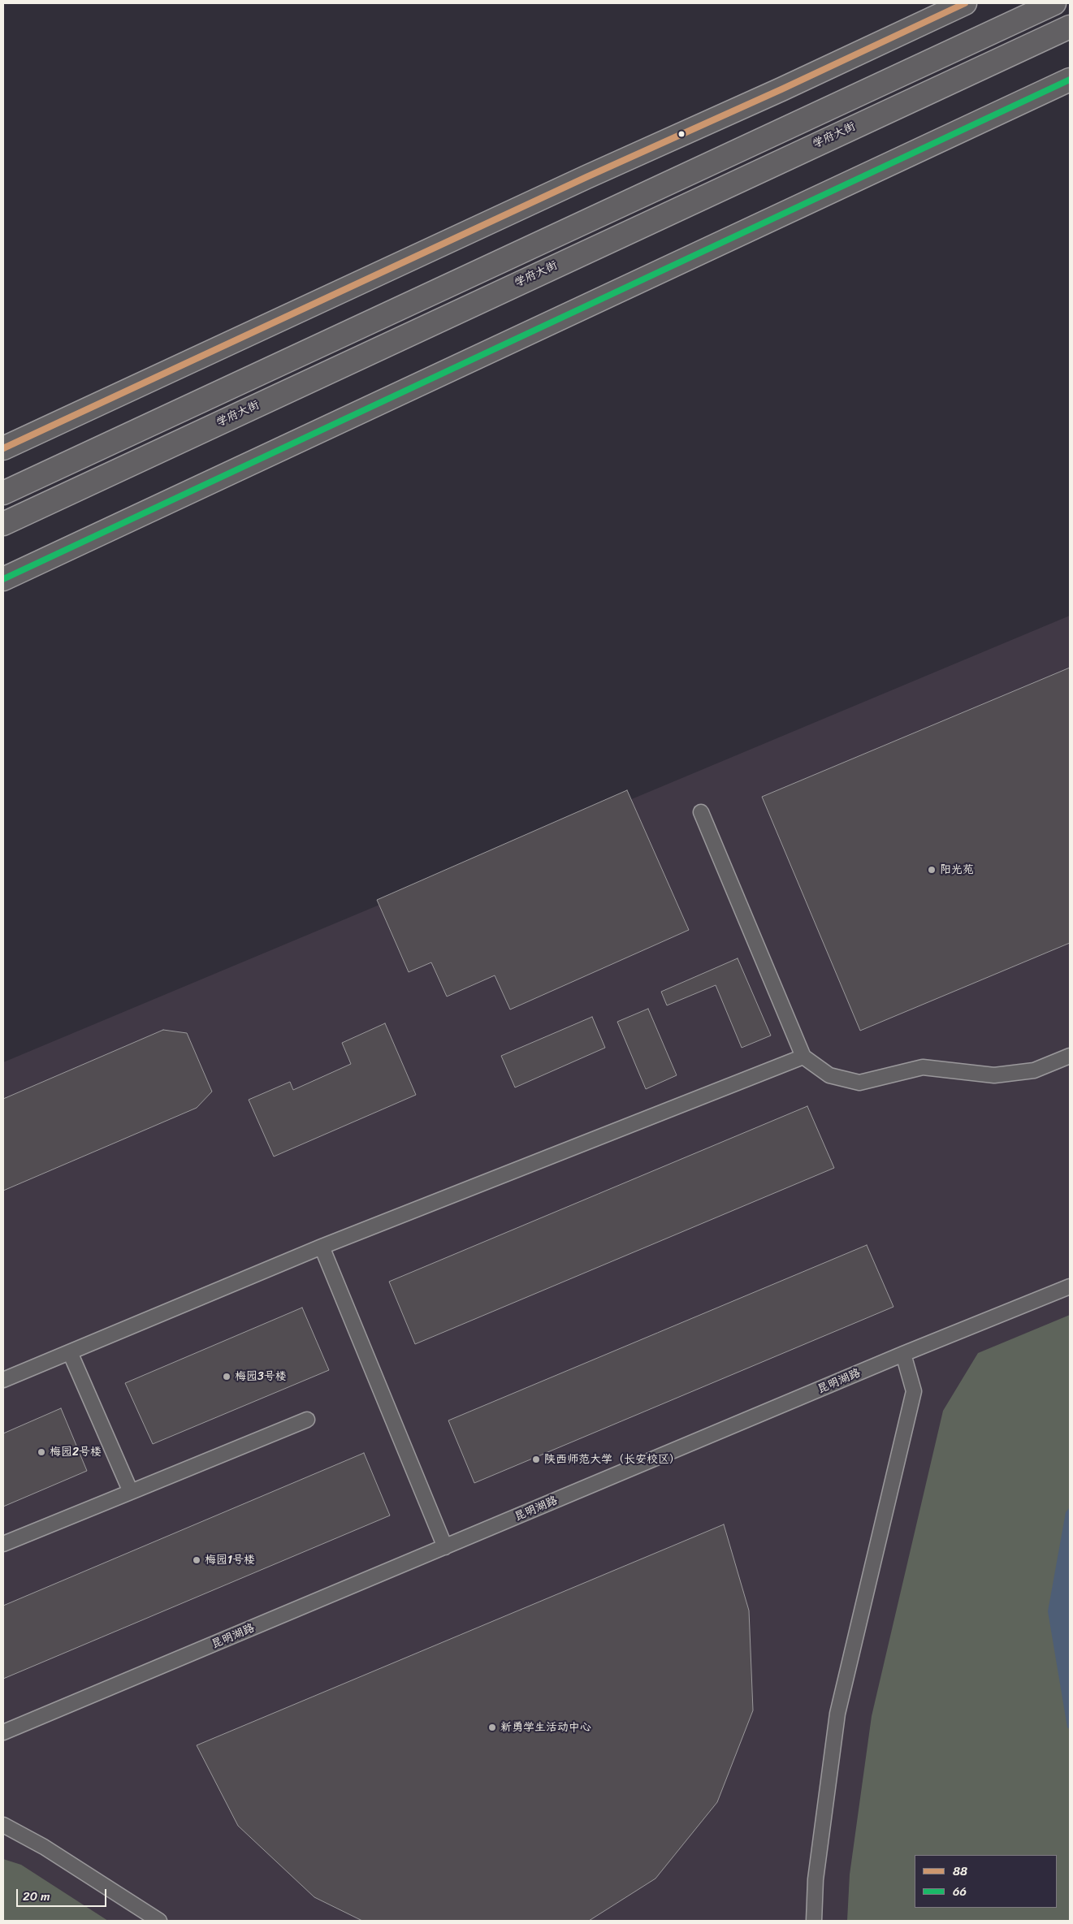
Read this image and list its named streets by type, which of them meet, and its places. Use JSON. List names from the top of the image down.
{
  "streets": {
    "main road": ["学府大街"],
    "lane": ["昆明湖路"]
  },
  "places": [
    "阳光苑",
    "梅园3号楼",
    "梅园2号楼",
    "陕西师范大学（长安校区）",
    "梅园1号楼",
    "新勇学生活动中心"
  ],
  "lines": ["transit line 88", "transit line 66"],
  "legend": ["88", "66"],
  "scale_bar": "20 m"
}
